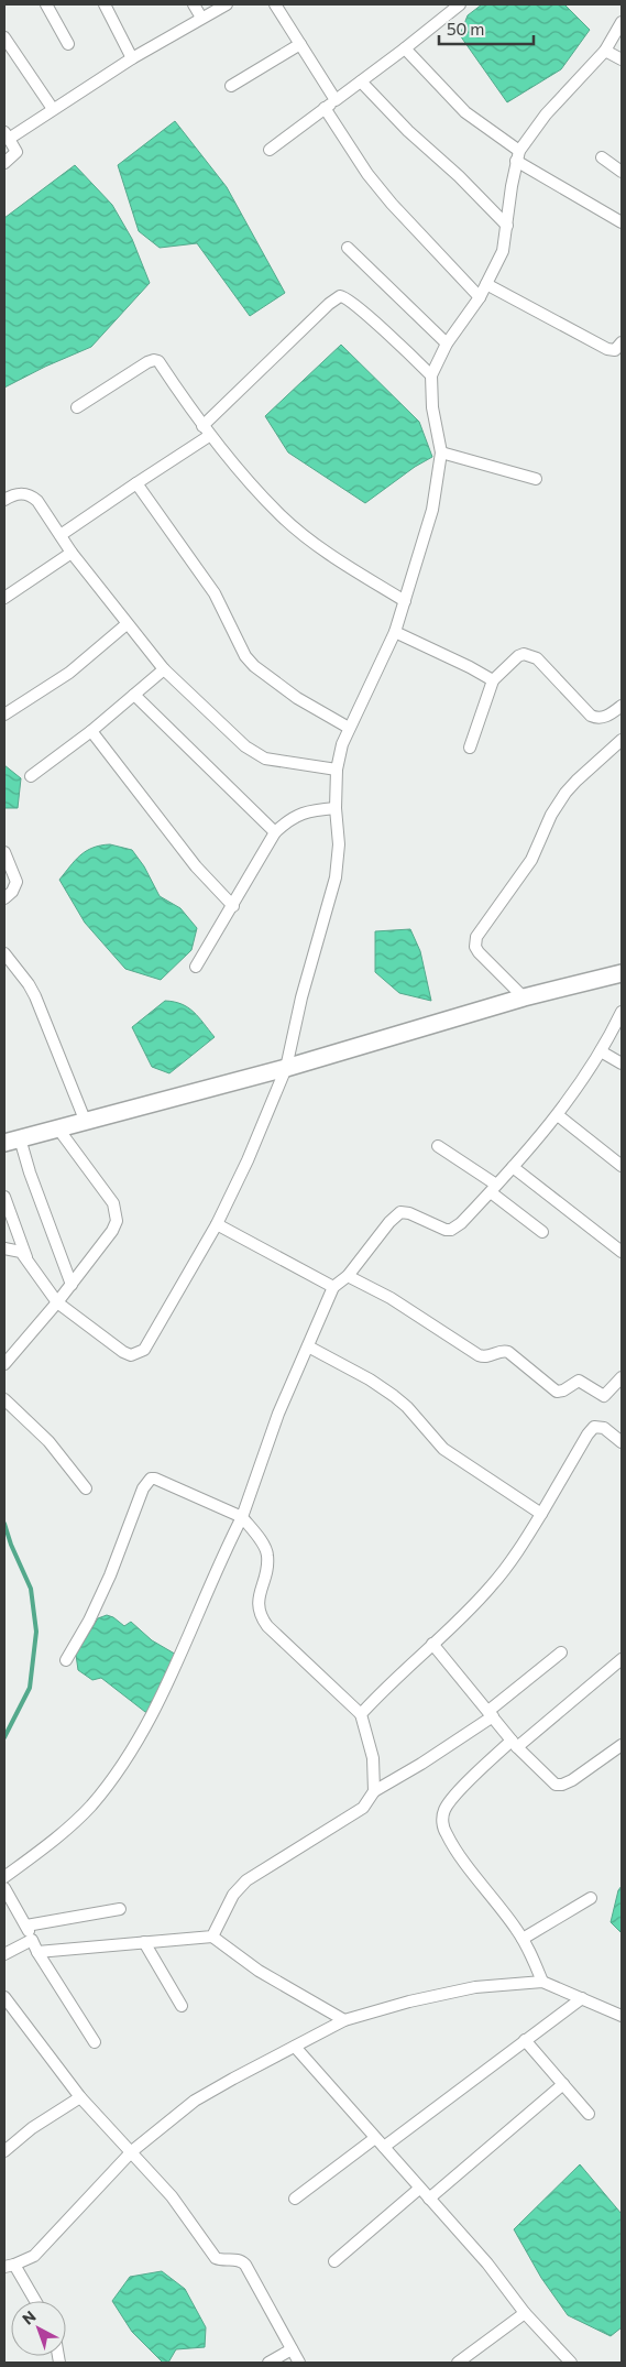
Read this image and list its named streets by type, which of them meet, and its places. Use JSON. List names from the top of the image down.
{
  "scale_bar": "50 m",
  "north": "top left"
}
